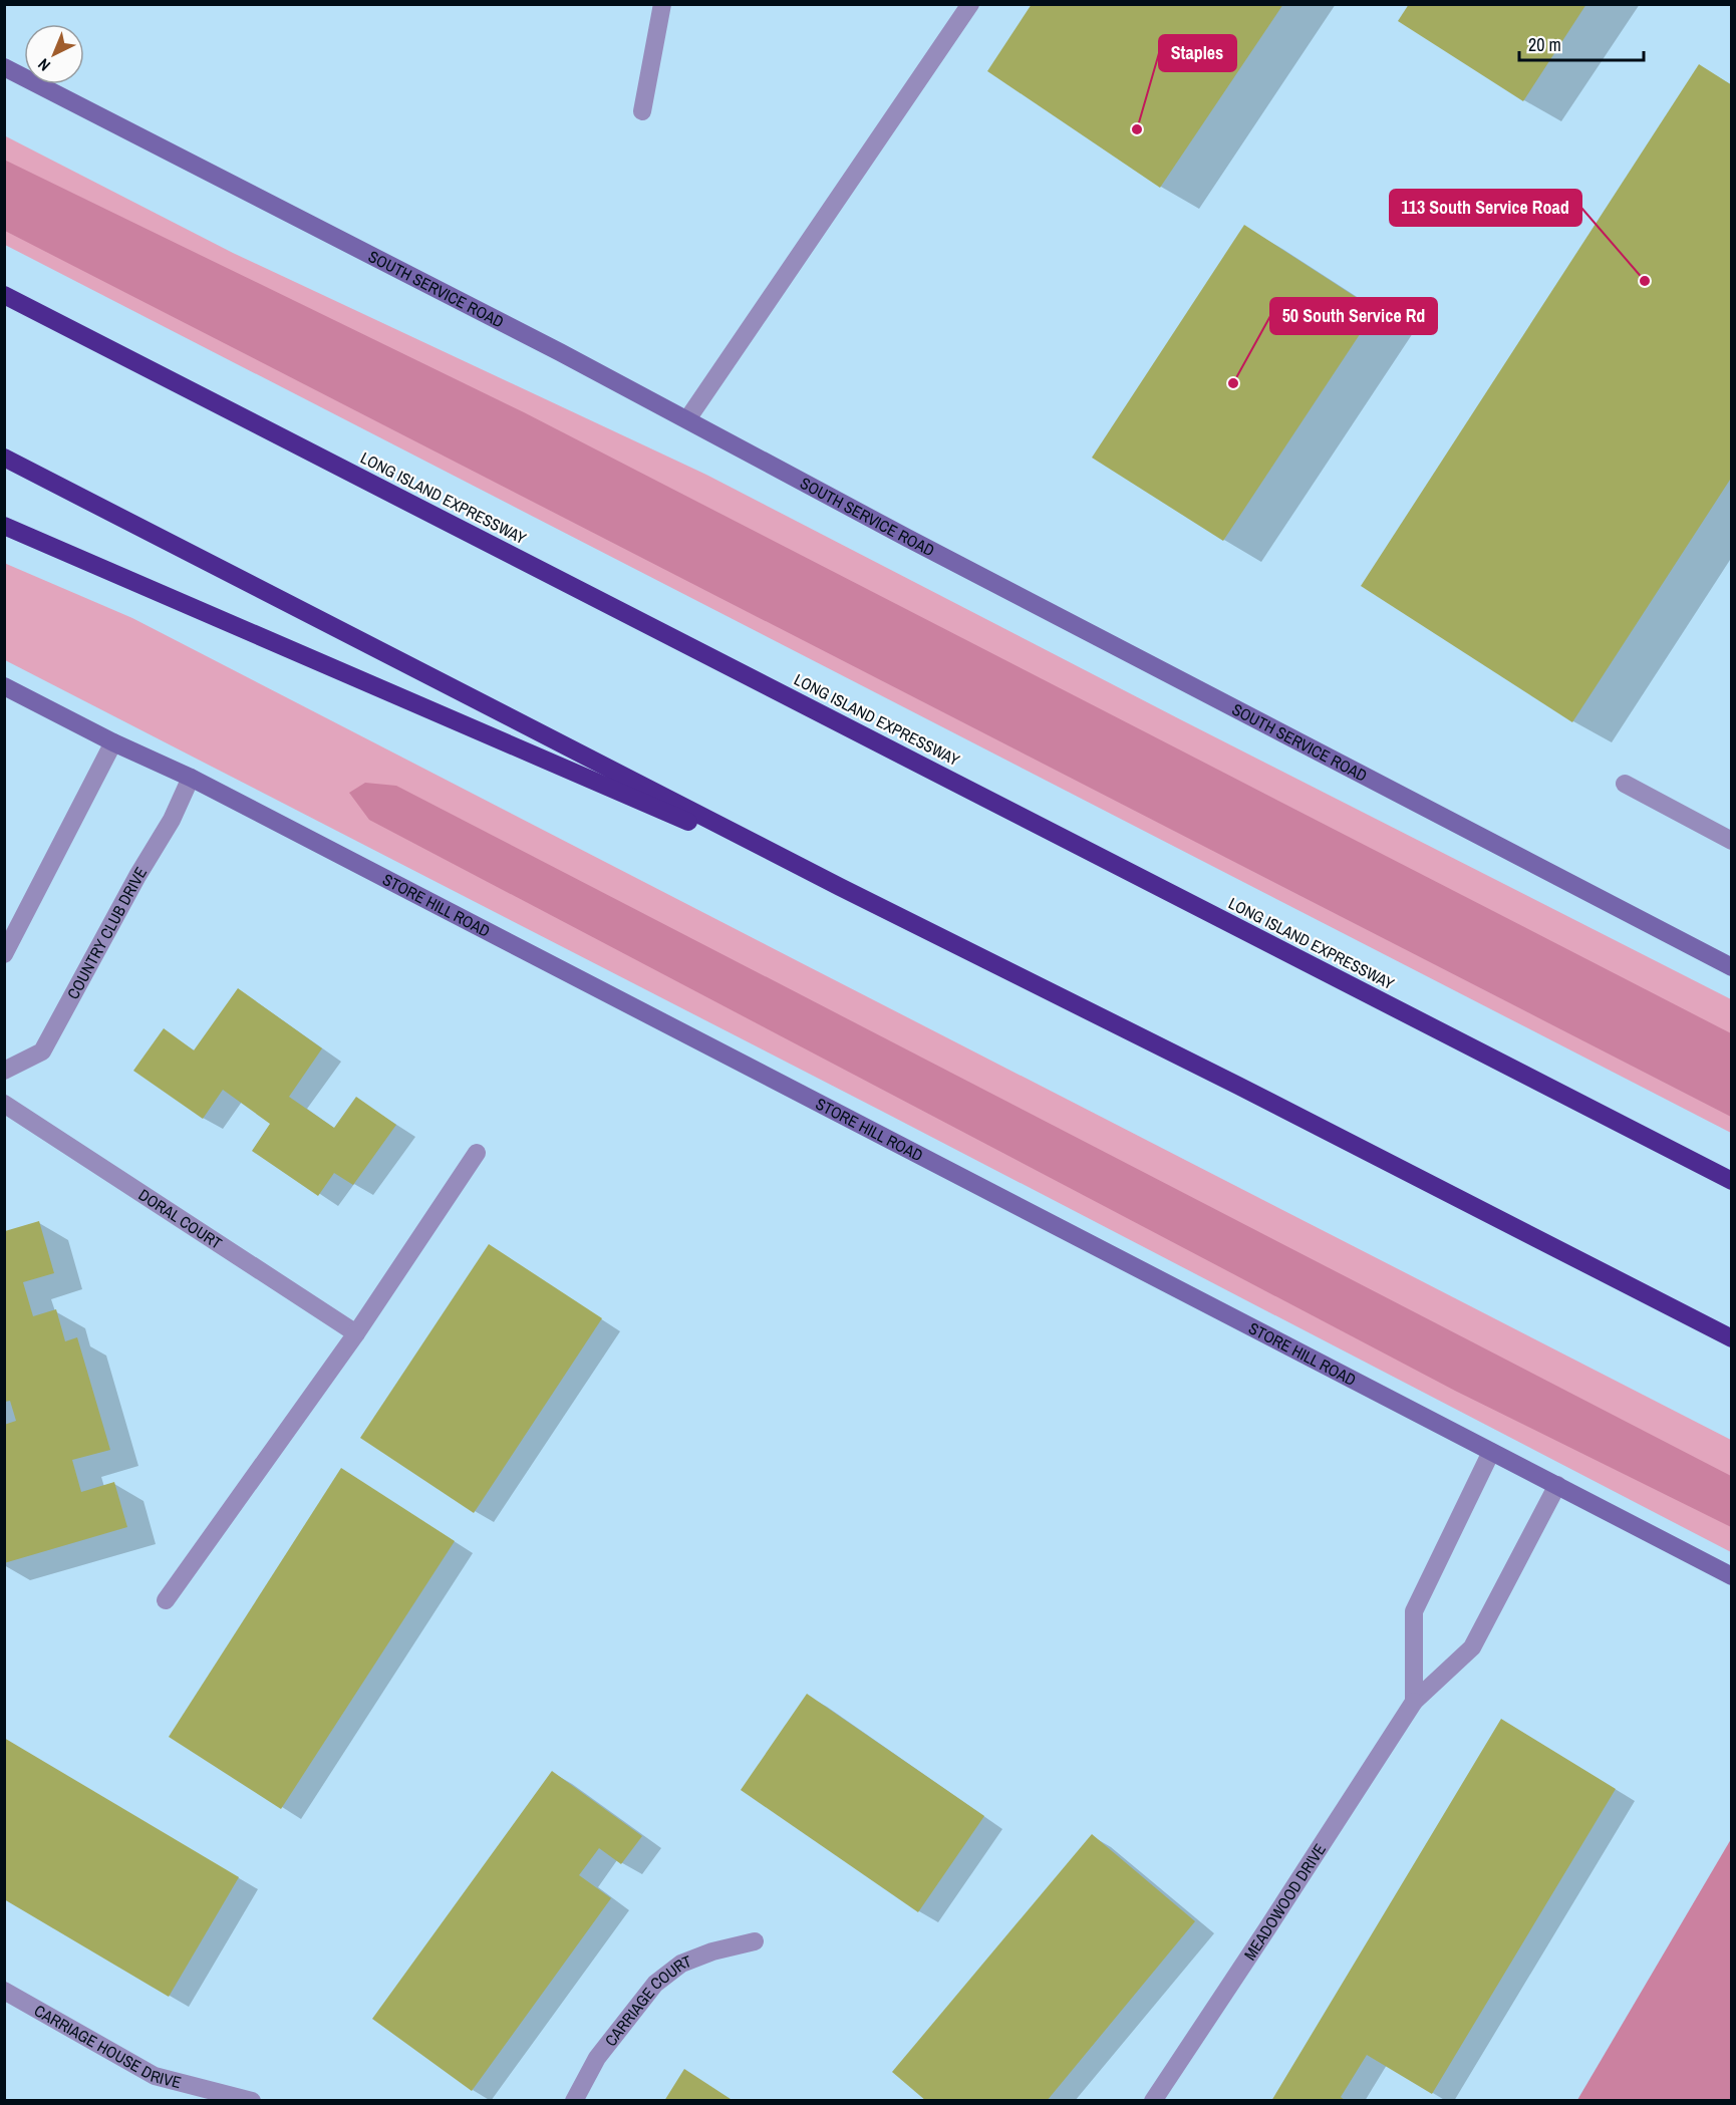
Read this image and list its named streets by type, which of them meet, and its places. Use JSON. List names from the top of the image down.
{
  "streets": {
    "highway": ["LONG ISLAND EXPRESSWAY"],
    "main road": ["SOUTH SERVICE ROAD", "STORE HILL ROAD"],
    "street": [
      "COUNTRY CLUB DRIVE",
      "DORAL COURT",
      "MEADOWOOD DRIVE",
      "CARRIAGE COURT",
      "CARRIAGE HOUSE DRIVE"
    ]
  },
  "crossings": [
    ["STORE HILL ROAD", "COUNTRY CLUB DRIVE"],
    ["STORE HILL ROAD", "MEADOWOOD DRIVE"]
  ],
  "places": ["Staples", "113 South Service Road", "50 South Service Rd"],
  "scale_bar": "20 m",
  "north": "bottom left"
}
